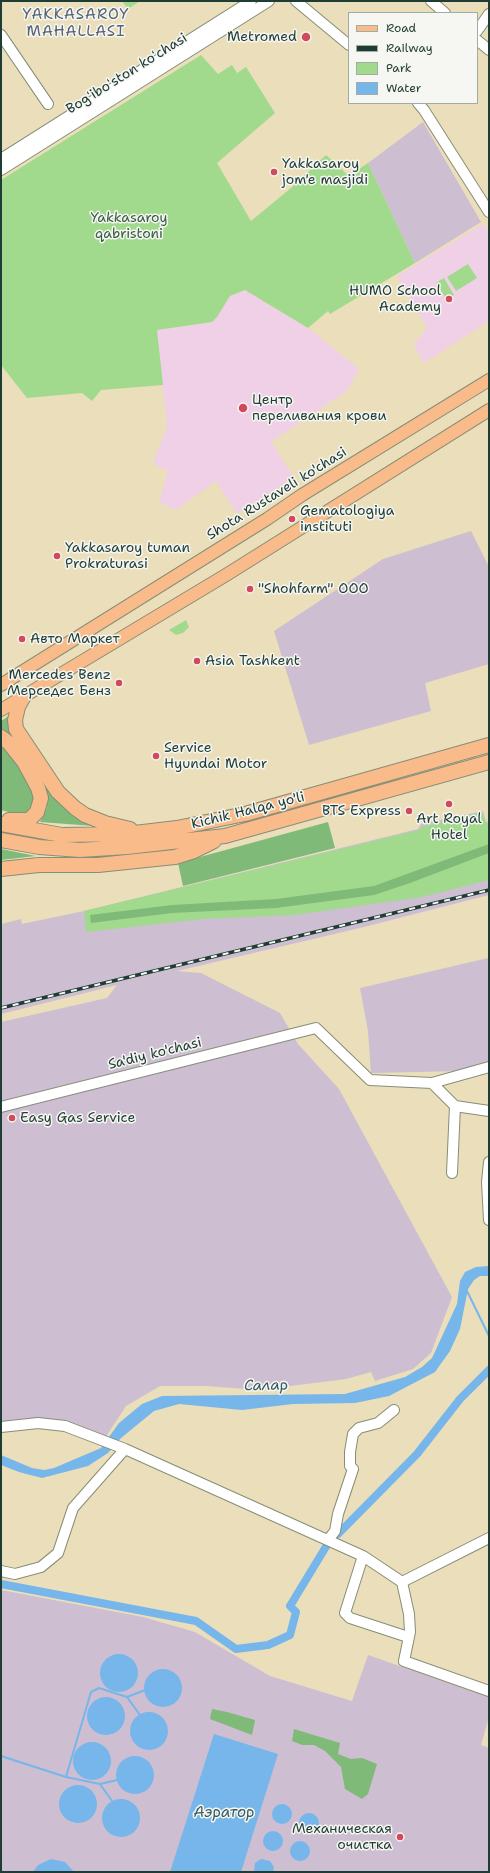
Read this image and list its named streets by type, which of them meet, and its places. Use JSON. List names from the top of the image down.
{
  "streets": {
    "highway": ["Kichik Halqa yo'li"],
    "main road": ["Shota Rustaveli ko'chasi"],
    "street": ["Bogʻiboʻston koʻchasi", "Sa'diy ko'chasi"]
  },
  "districts": ["YAKKASAROY MAHALLASI"],
  "water": ["Салар", "Аэратор"],
  "parks": ["Yakkasaroy qabristoni"],
  "places": [
    "Metromed",
    "Yakkasaroy jom'e masjidi",
    "HUMO School Academy",
    "Центр переливания крови",
    "Gematologiya instituti",
    "Yakkasaroy tuman Prokraturasi",
    "\"Shohfarm\" OOO",
    "Авто Маркет",
    "Asia Tashkent",
    "Mercedes Benz Мерседес Бенз",
    "Service Hyundai Motor",
    "Art Royal Hotel",
    "BTS Express",
    "Easy Gas Service",
    "Механическая очистка"
  ],
  "legend": [
    "Road",
    "Railway",
    "Park",
    "Water"
  ]
}
